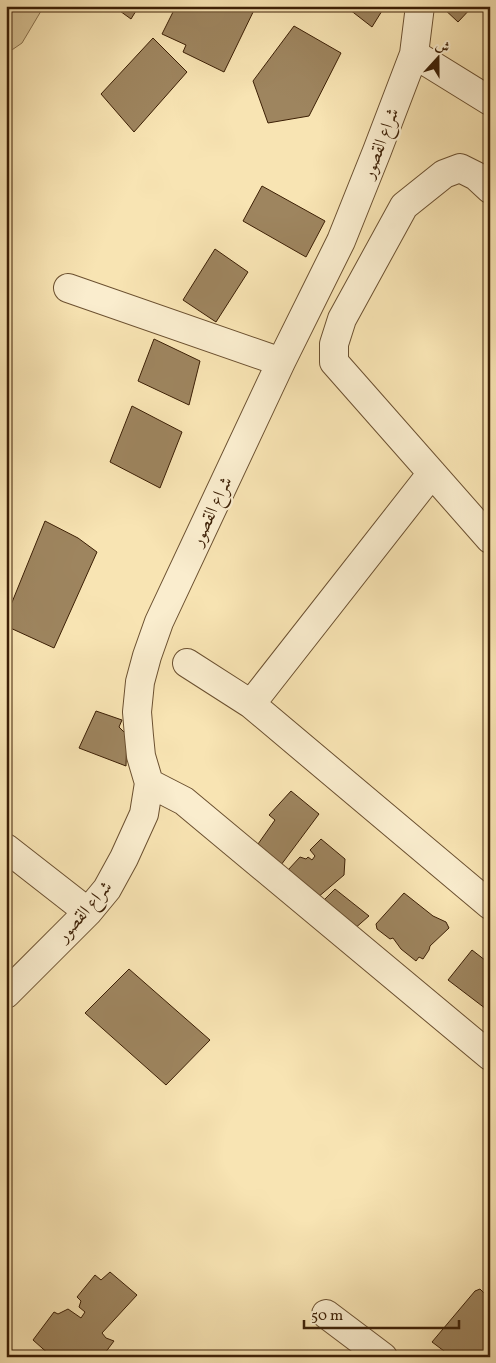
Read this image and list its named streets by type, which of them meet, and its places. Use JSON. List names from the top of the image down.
{
  "streets": {
    "street": ["شراع القصور"]
  },
  "scale_bar": "50 m",
  "north": "top"
}
